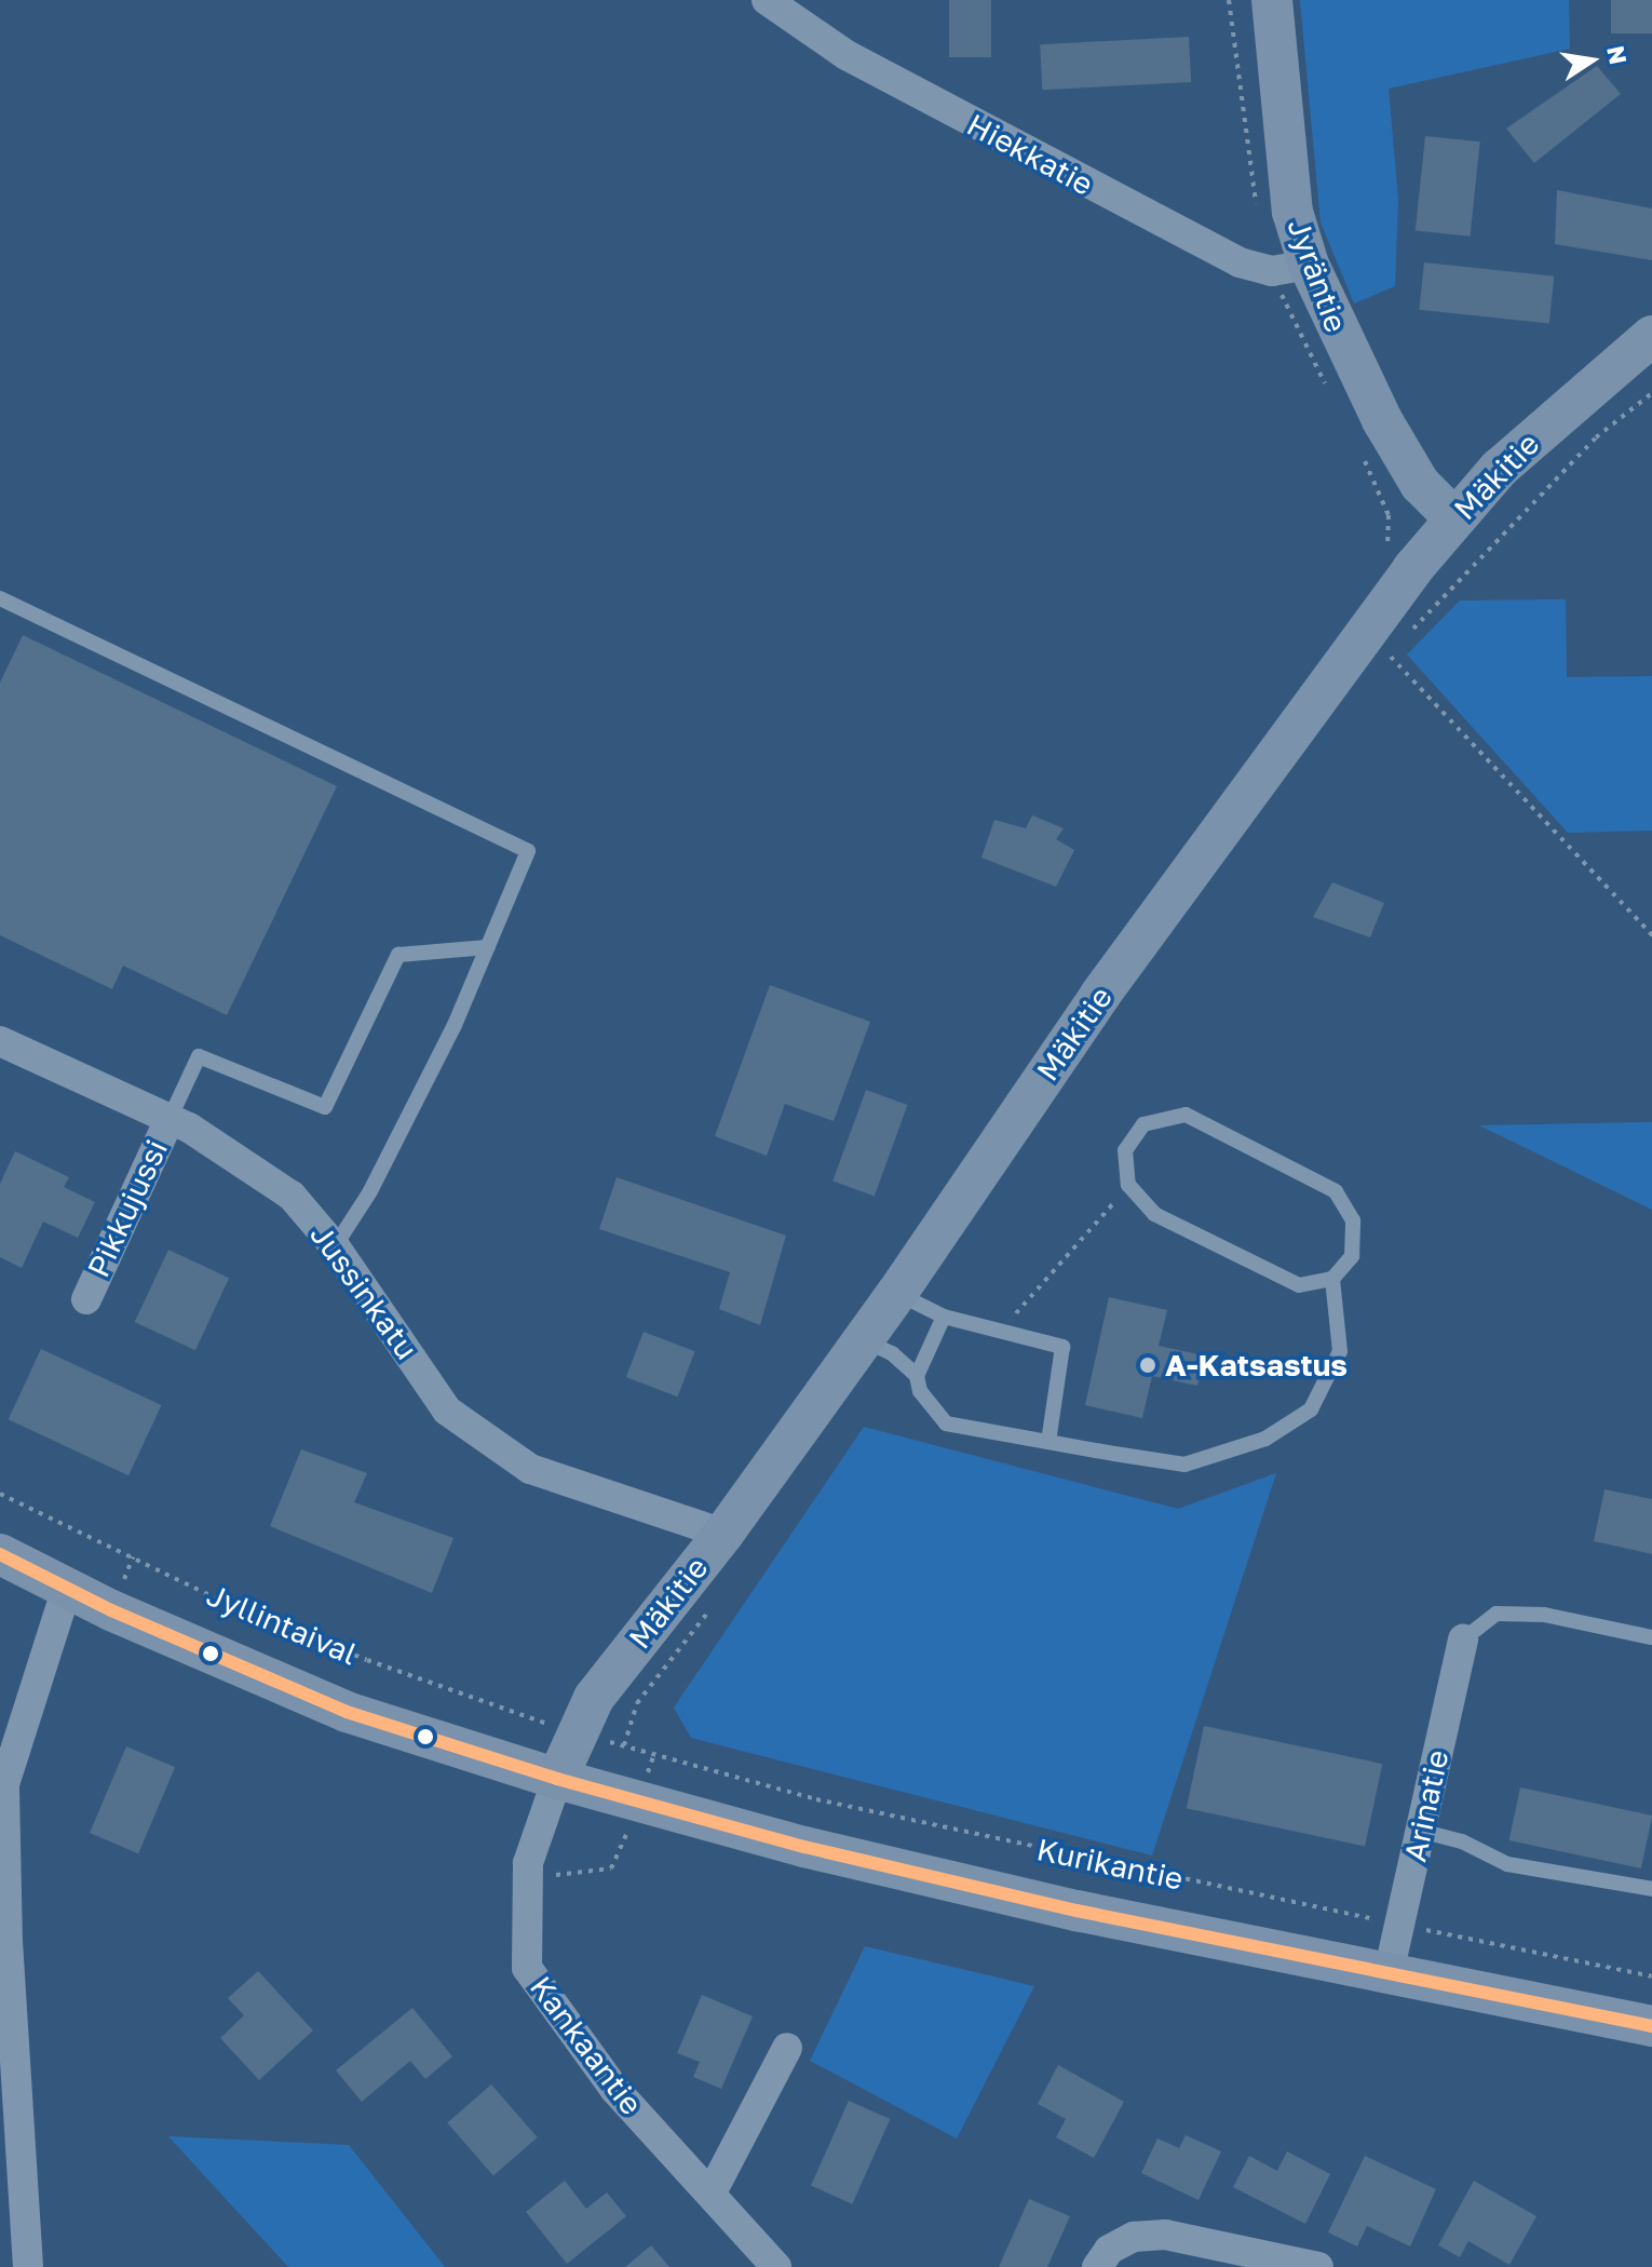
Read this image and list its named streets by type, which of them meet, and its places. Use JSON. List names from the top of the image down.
{
  "streets": {
    "street": [
      "Hiekkatie",
      "Jyräntie",
      "Mäkitie",
      "Pikkujussi",
      "Jussinkatu",
      "Jyllintaival",
      "Arinatie",
      "Kurikantie",
      "Kankaantie"
    ]
  },
  "crossings": [
    ["Hiekkatie", "Jyräntie"],
    ["Jyräntie", "Mäkitie"],
    ["Mäkitie", "Jussinkatu"],
    ["Mäkitie", "Jyllintaival"],
    ["Mäkitie", "Kurikantie"],
    ["Mäkitie", "Kankaantie"],
    ["Pikkujussi", "Jussinkatu"],
    ["Jyllintaival", "Kurikantie"],
    ["Jyllintaival", "Kankaantie"],
    ["Arinatie", "Kurikantie"],
    ["Kurikantie", "Kankaantie"]
  ],
  "places": ["A-Katsastus"],
  "north": "right"
}
